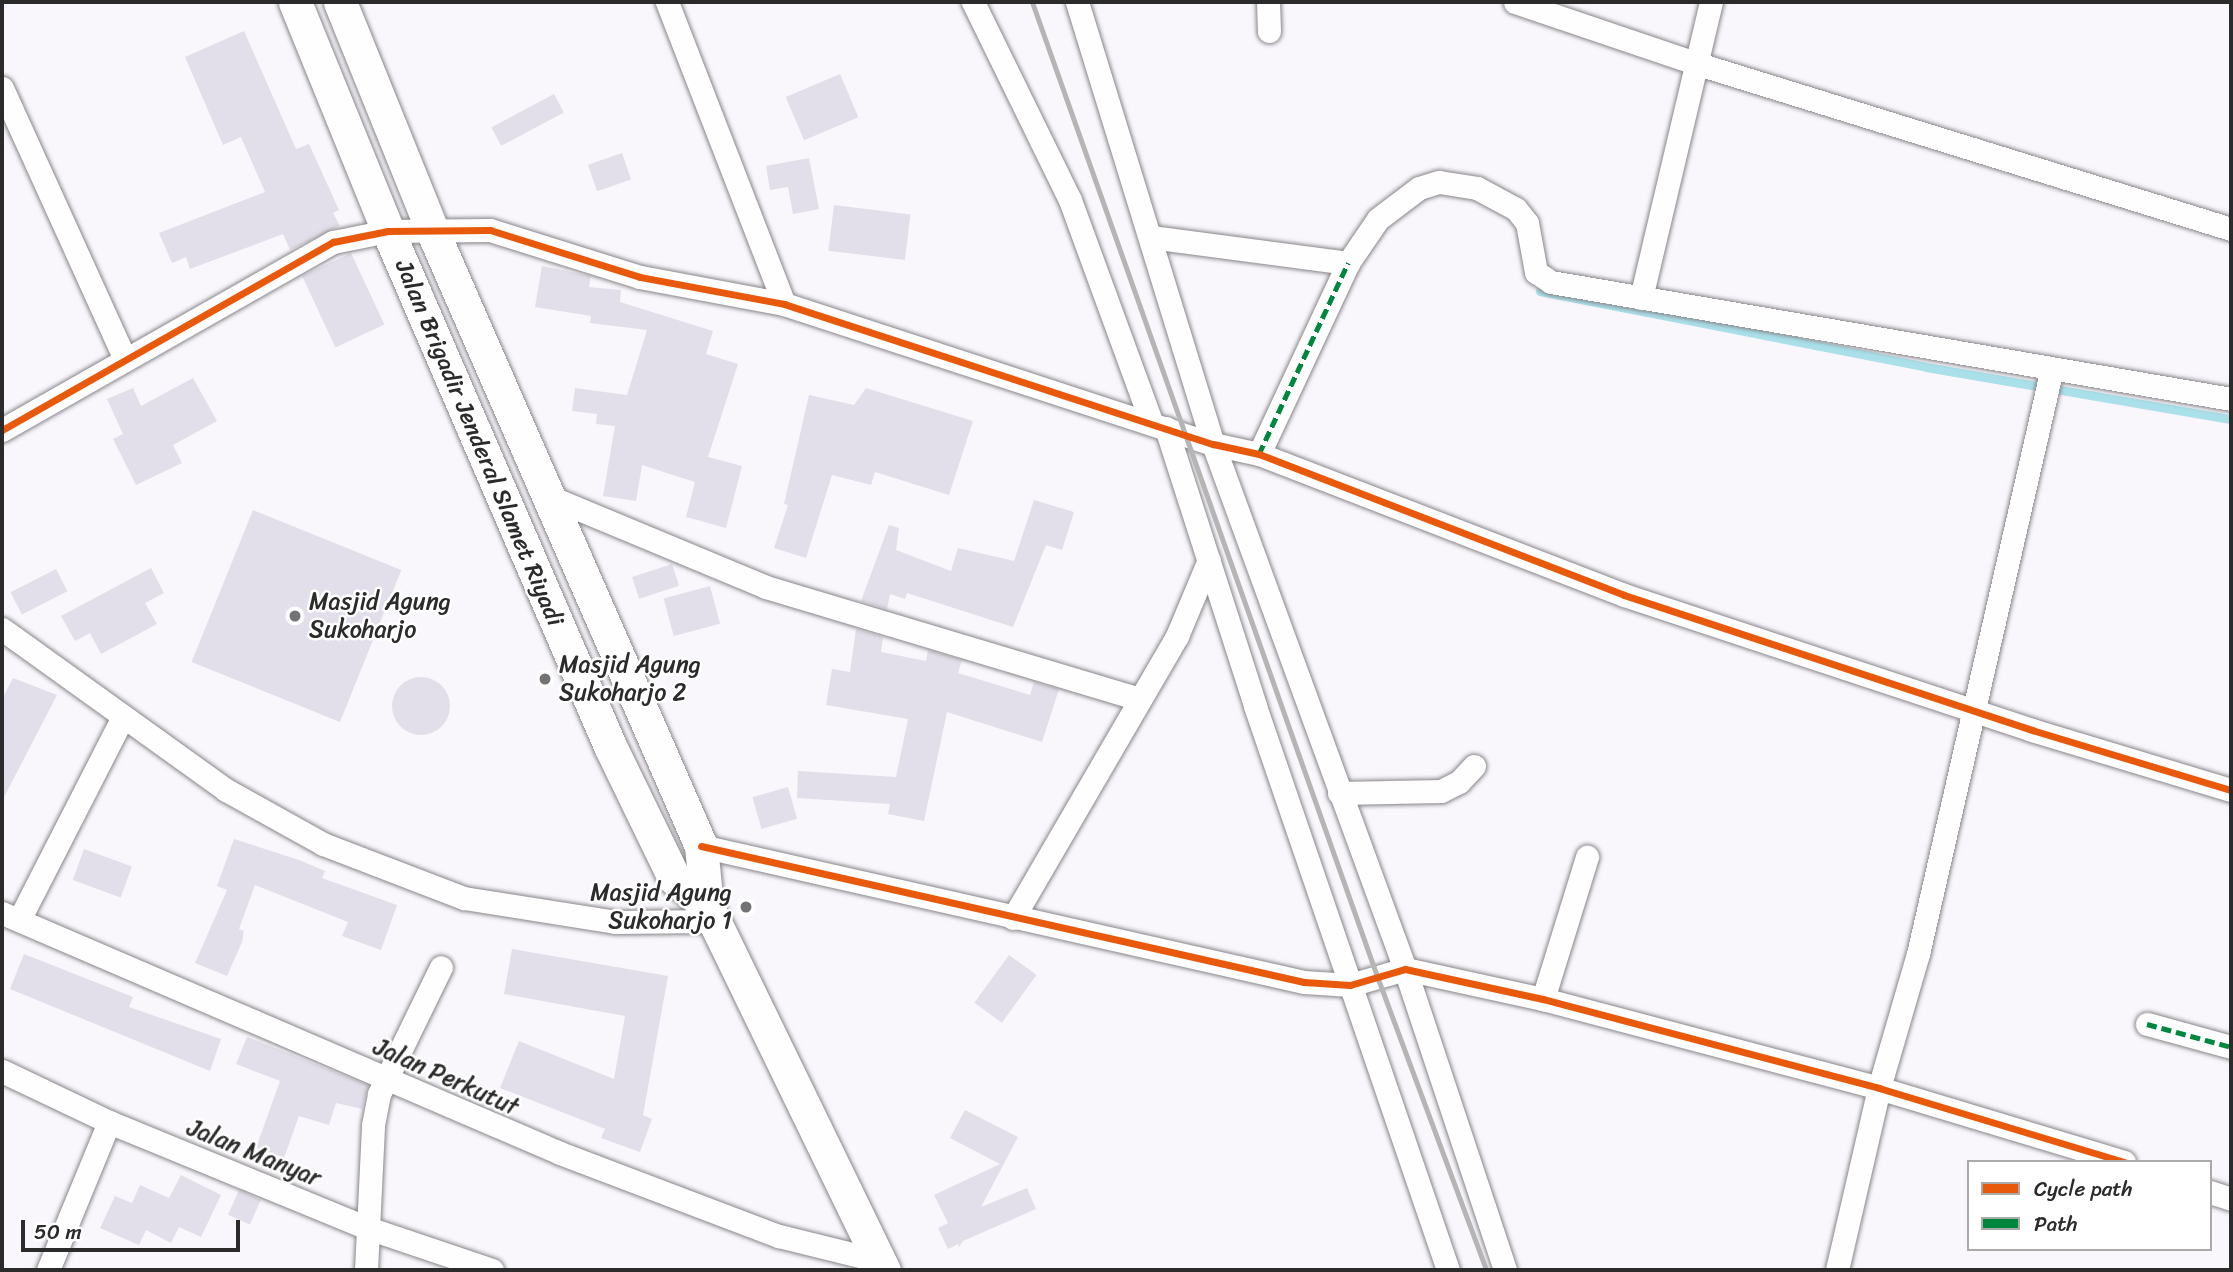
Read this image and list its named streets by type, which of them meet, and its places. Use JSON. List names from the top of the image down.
{
  "streets": {
    "main road": ["Jalan Brigadir Jenderal Slamet Riyadi"],
    "street": ["Jalan Perkutut", "Jalan Manyar"]
  },
  "crossings": [
    ["Jalan Brigadir Jenderal Slamet Riyadi", "Jalan Perkutut"]
  ],
  "places": ["Masjid Agung Sukoharjo", "Masjid Agung Sukoharjo 2", "Masjid Agung Sukoharjo 1"],
  "legend": ["Cycle path", "Path"],
  "scale_bar": "50 m"
}
